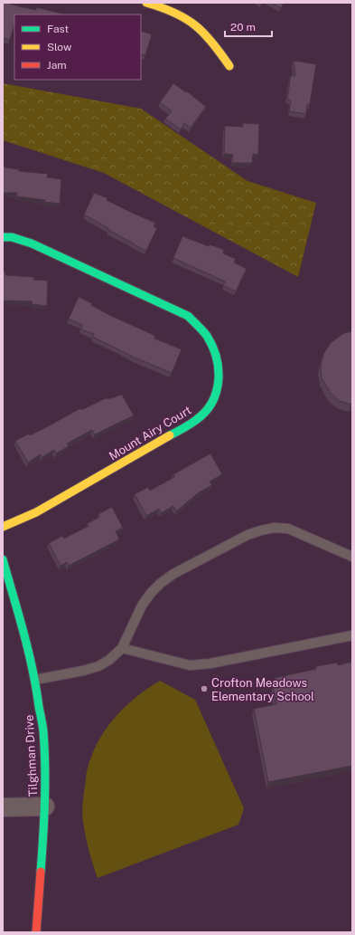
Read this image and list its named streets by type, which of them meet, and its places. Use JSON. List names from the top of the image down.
{
  "streets": {
    "street": ["Mount Airy Court", "Tilghman Drive"]
  },
  "places": ["Crofton Meadows Elementary School"],
  "legend": ["Fast", "Slow", "Jam"],
  "scale_bar": "20 m"
}
